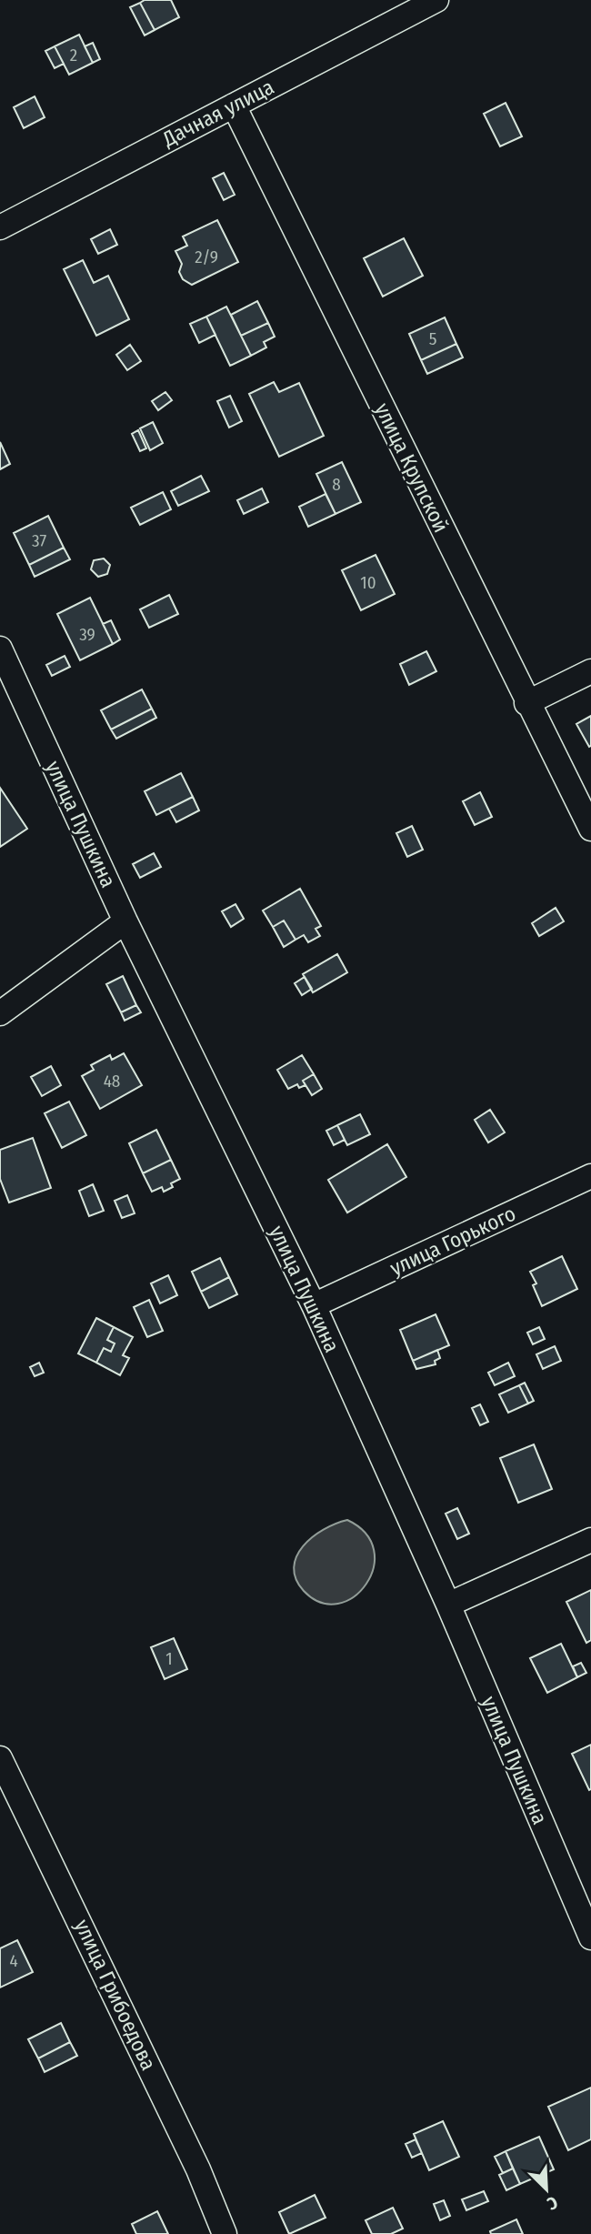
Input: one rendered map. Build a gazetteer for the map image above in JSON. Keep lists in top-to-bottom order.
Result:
{
  "streets": {
    "street": [
      "Дачная улица",
      "улица Крупской",
      "улица Пушкина",
      "улица Горького",
      "улица Грибоедова"
    ]
  },
  "crossings": [
    ["Дачная улица", "улица Крупской"],
    ["улица Пушкина", "улица Горького"]
  ],
  "house_numbers": [
    "2",
    "2/9",
    "5",
    "8",
    "37",
    "10",
    "39",
    "48",
    "1",
    "4"
  ],
  "north": "bottom right"
}
